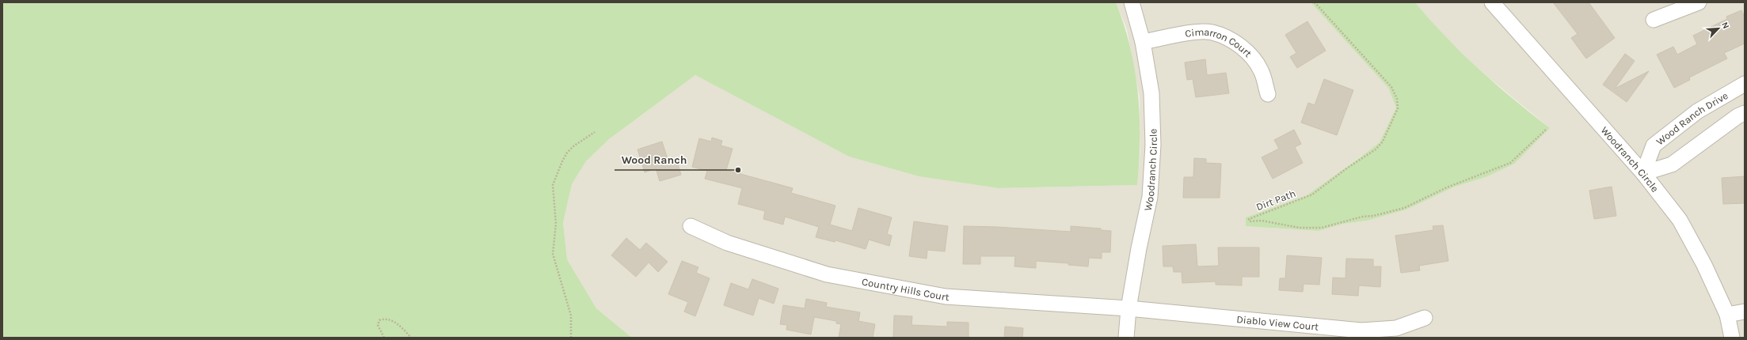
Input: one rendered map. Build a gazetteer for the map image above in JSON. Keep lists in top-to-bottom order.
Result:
{
  "streets": {
    "street": [
      "Cimarron Court",
      "Wood Ranch Drive",
      "Woodranch Circle",
      "Country Hills Court",
      "Diablo View Court"
    ],
    "path": ["Dirt Path"]
  },
  "crossings": [
    ["Cimarron Court", "Woodranch Circle"],
    ["Wood Ranch Drive", "Woodranch Circle"],
    ["Woodranch Circle", "Country Hills Court"],
    ["Woodranch Circle", "Diablo View Court"],
    ["Country Hills Court", "Diablo View Court"]
  ],
  "places": ["Wood Ranch"],
  "north": "top right"
}
